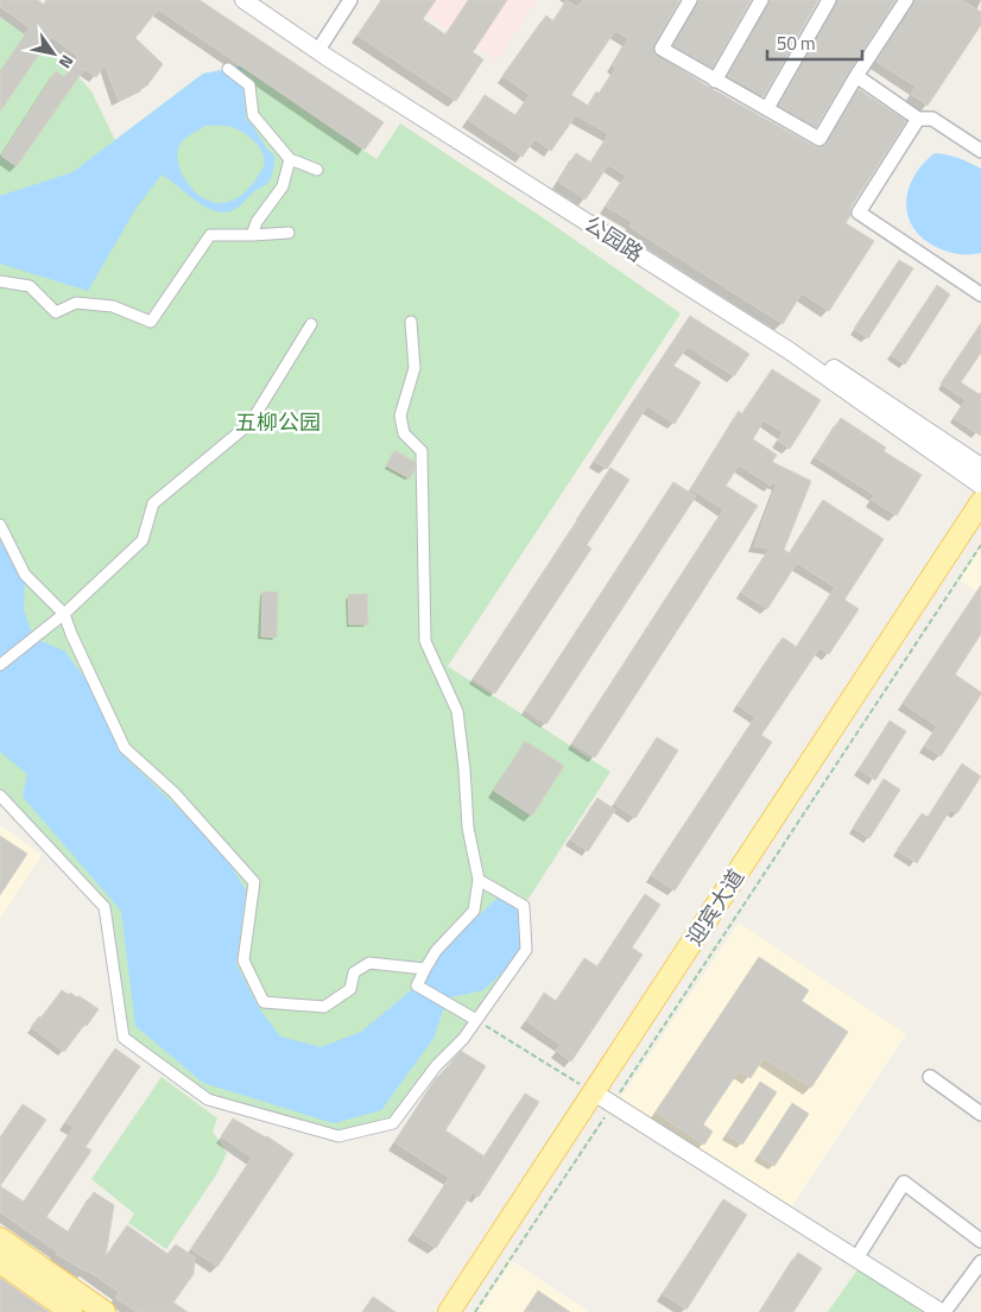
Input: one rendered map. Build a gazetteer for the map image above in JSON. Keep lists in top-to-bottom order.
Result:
{
  "streets": {
    "main road": ["迎宾大道"],
    "street": ["公园路"]
  },
  "parks": ["五柳公园"],
  "scale_bar": "50 m",
  "north": "bottom right"
}
